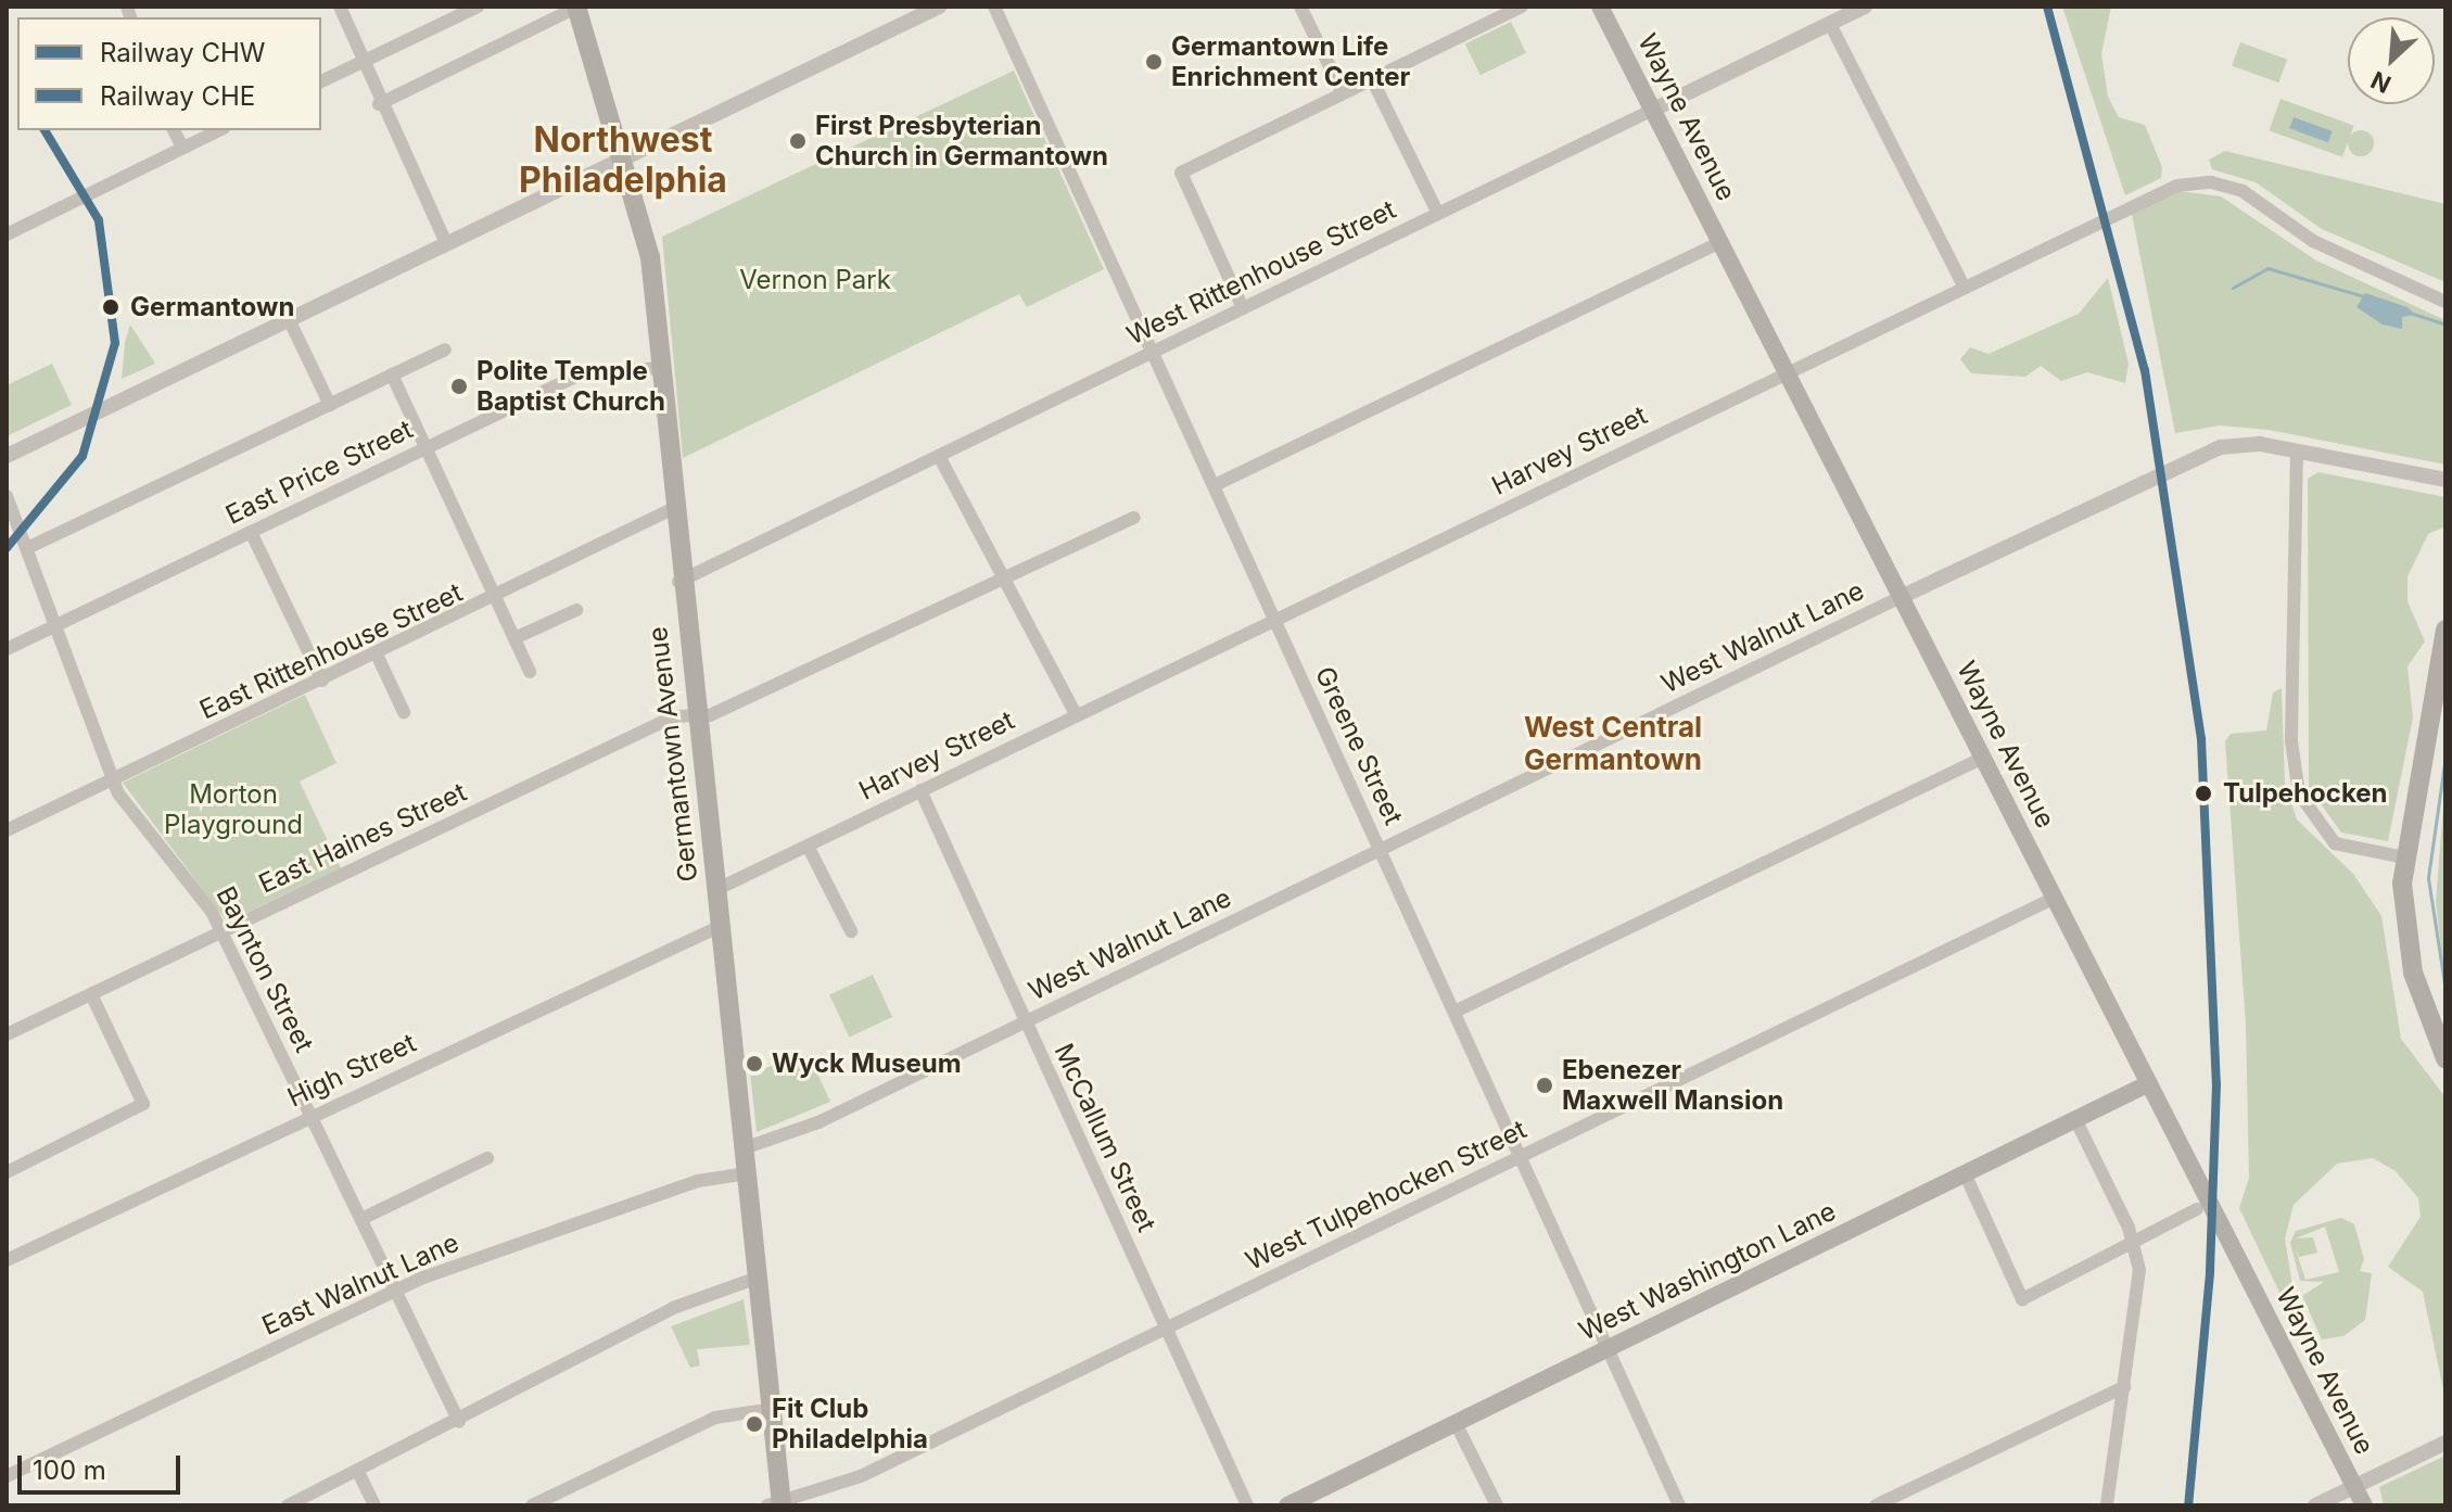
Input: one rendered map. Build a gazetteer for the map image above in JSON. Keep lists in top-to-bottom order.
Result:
{
  "streets": {
    "main road": ["Wayne Avenue", "Germantown Avenue", "West Washington Lane"],
    "street": [
      "West Rittenhouse Street",
      "Harvey Street",
      "East Price Street",
      "West Walnut Lane",
      "East Rittenhouse Street",
      "Greene Street",
      "East Haines Street",
      "Baynton Street",
      "High Street",
      "McCallum Street",
      "West Tulpehocken Street",
      "East Walnut Lane"
    ]
  },
  "crossings": [
    ["Wayne Avenue", "West Rittenhouse Street"],
    ["Wayne Avenue", "Harvey Street"],
    ["Wayne Avenue", "West Walnut Lane"],
    ["Wayne Avenue", "West Tulpehocken Street"],
    ["Wayne Avenue", "West Washington Lane"],
    ["West Rittenhouse Street", "Greene Street"],
    ["West Rittenhouse Street", "Germantown Avenue"],
    ["Harvey Street", "Greene Street"],
    ["Harvey Street", "Germantown Avenue"],
    ["Harvey Street", "McCallum Street"],
    ["East Price Street", "Germantown Avenue"],
    ["East Price Street", "Baynton Street"],
    ["West Walnut Lane", "Greene Street"],
    ["West Walnut Lane", "Germantown Avenue"],
    ["West Walnut Lane", "McCallum Street"],
    ["East Rittenhouse Street", "Germantown Avenue"],
    ["East Rittenhouse Street", "Baynton Street"],
    ["Greene Street", "West Tulpehocken Street"],
    ["Greene Street", "West Washington Lane"],
    ["Germantown Avenue", "East Haines Street"],
    ["Germantown Avenue", "High Street"],
    ["Germantown Avenue", "West Tulpehocken Street"],
    ["Germantown Avenue", "East Walnut Lane"],
    ["East Haines Street", "Baynton Street"],
    ["Baynton Street", "High Street"],
    ["Baynton Street", "East Walnut Lane"],
    ["McCallum Street", "West Tulpehocken Street"]
  ],
  "districts": ["Northwest Philadelphia", "West Central Germantown"],
  "parks": ["Vernon Park", "Morton Playground"],
  "places": [
    "Germantown Life Enrichment Center",
    "First Presbyterian Church in Germantown",
    "Germantown",
    "Polite Temple Baptist Church",
    "Tulpehocken",
    "Wyck Museum",
    "Ebenezer Maxwell Mansion",
    "Fit Club Philadelphia"
  ],
  "lines": ["rail line CHW", "rail line CHE"],
  "legend": ["Railway CHW", "Railway CHE"],
  "scale_bar": "100 m",
  "north": "bottom left"
}
